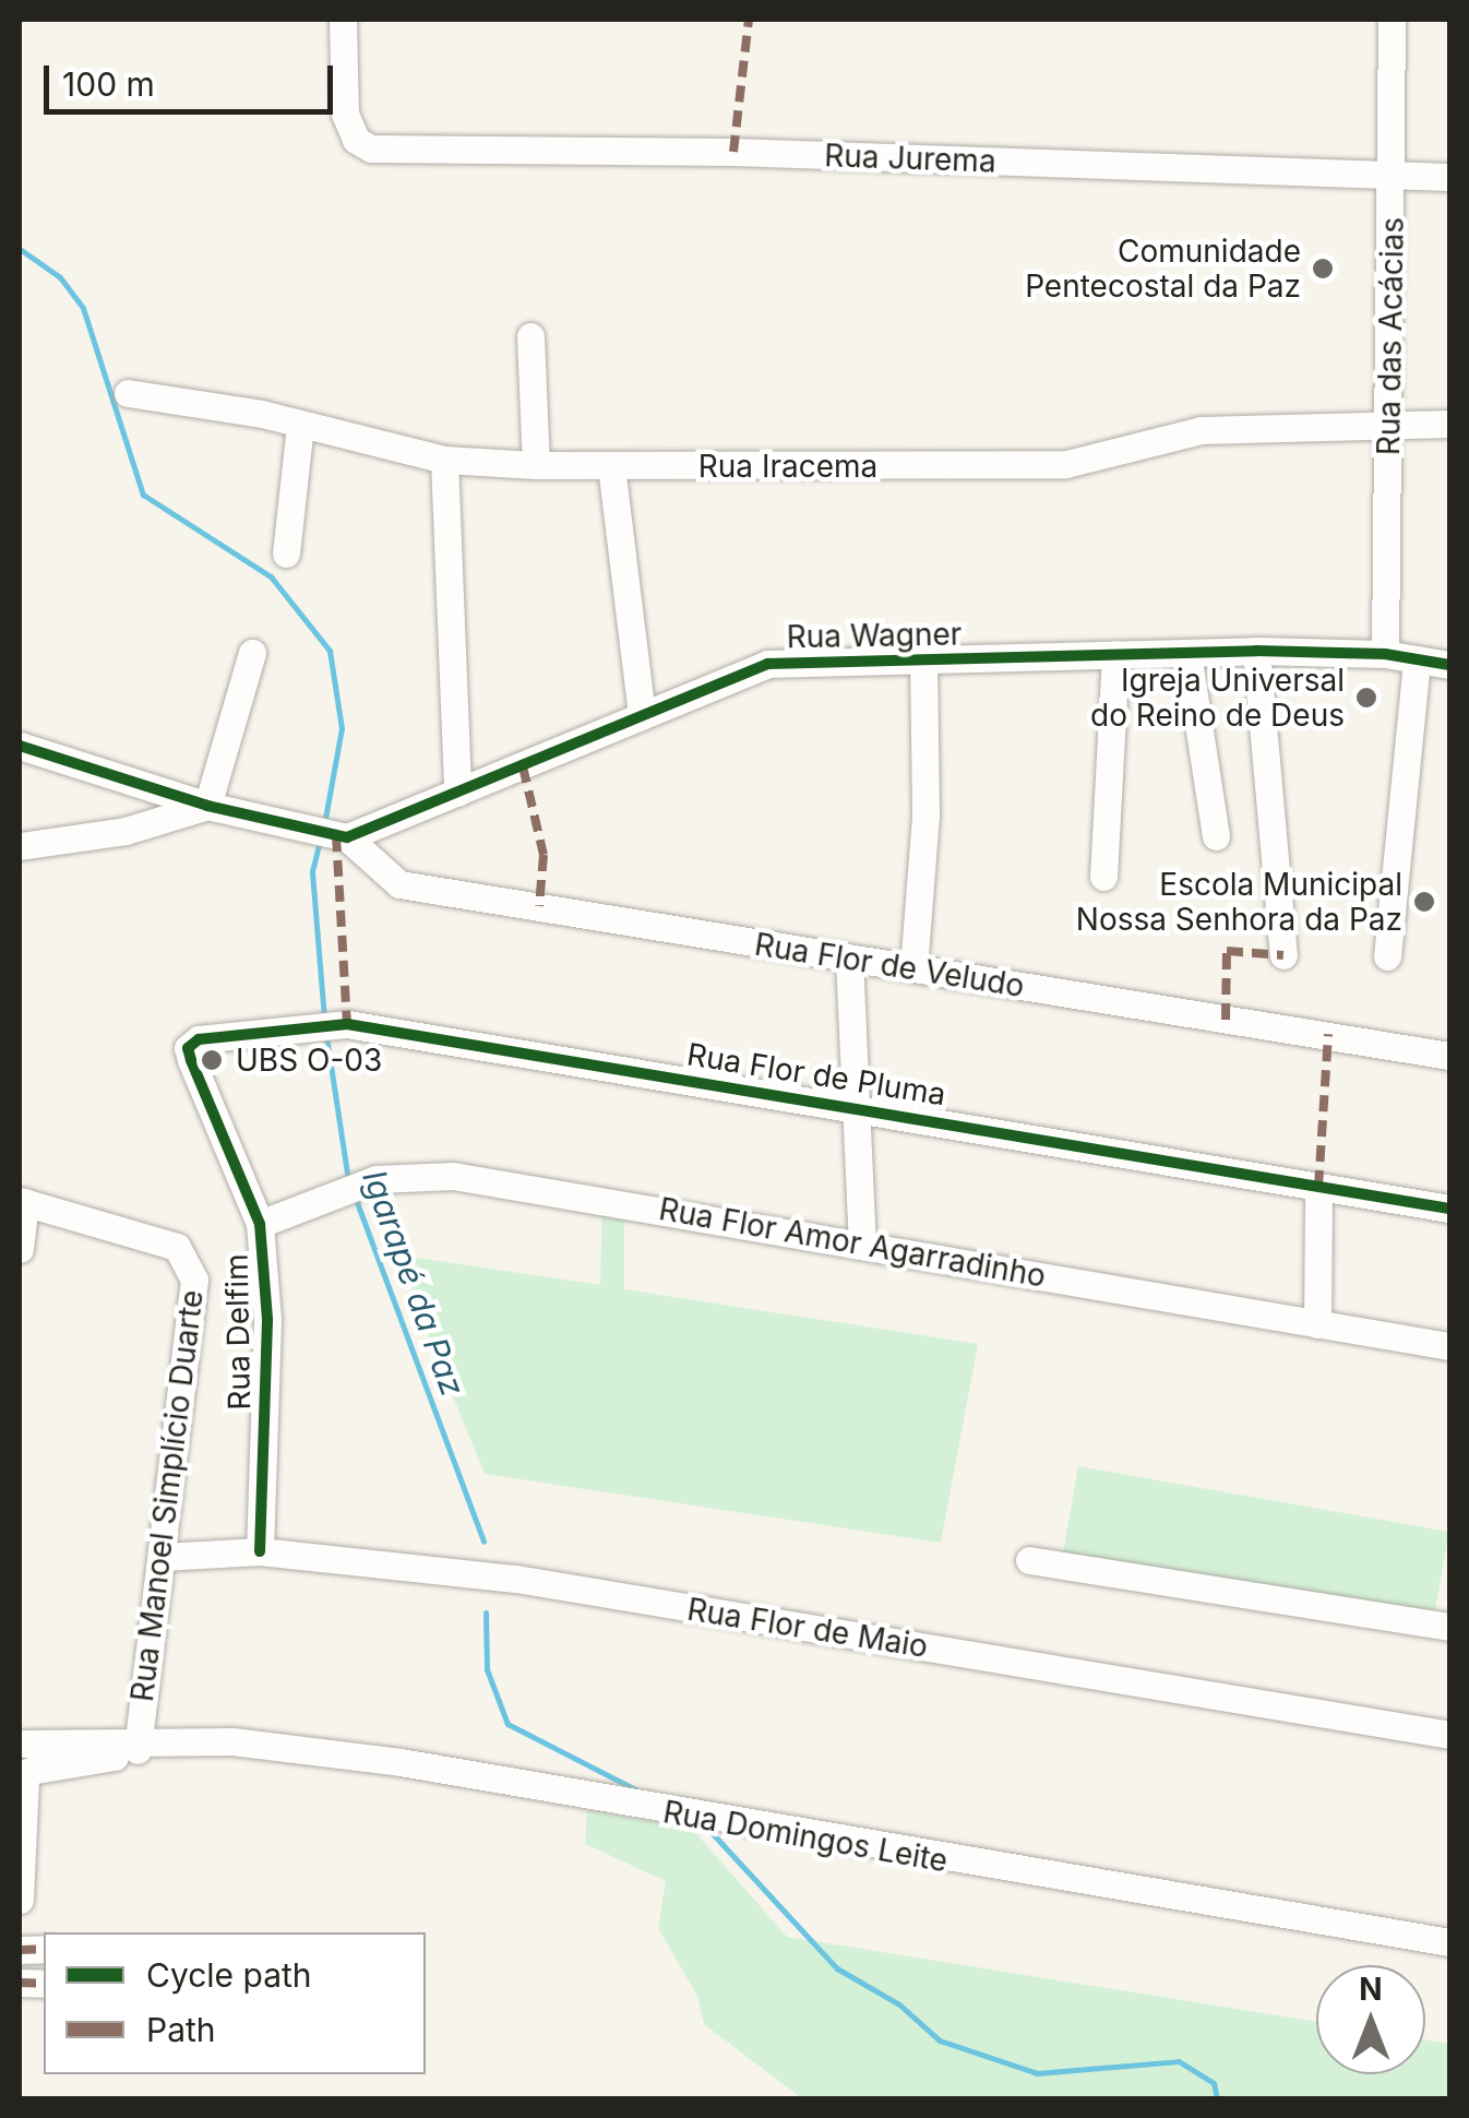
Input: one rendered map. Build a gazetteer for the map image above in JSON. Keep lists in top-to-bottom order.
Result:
{
  "streets": {
    "street": [
      "Rua Jurema",
      "Rua das Acácias",
      "Rua Iracema",
      "Rua Wagner",
      "Rua Flor de Veludo",
      "Rua Flor de Pluma",
      "Rua Flor Amor Agarradinho",
      "Rua Delfim",
      "Rua Manoel Simplício Duarte",
      "Rua Flor de Maio",
      "Rua Domingos Leite"
    ]
  },
  "crossings": [
    ["Rua Jurema", "Rua das Acácias"],
    ["Rua das Acácias", "Rua Iracema"],
    ["Rua das Acácias", "Rua Wagner"],
    ["Rua Wagner", "Rua Flor de Veludo"],
    ["Rua Flor de Pluma", "Rua Delfim"],
    ["Rua Flor Amor Agarradinho", "Rua Delfim"],
    ["Rua Delfim", "Rua Flor de Maio"],
    ["Rua Manoel Simplício Duarte", "Rua Flor de Maio"],
    ["Rua Manoel Simplício Duarte", "Rua Domingos Leite"]
  ],
  "water": ["Igarapé da Paz"],
  "places": [
    "Comunidade Pentecostal da Paz",
    "Igreja Universal do Reino de Deus",
    "Escola Municipal Nossa Senhora da Paz",
    "UBS O-03"
  ],
  "legend": ["Cycle path", "Path"],
  "scale_bar": "100 m",
  "north": "top"
}
